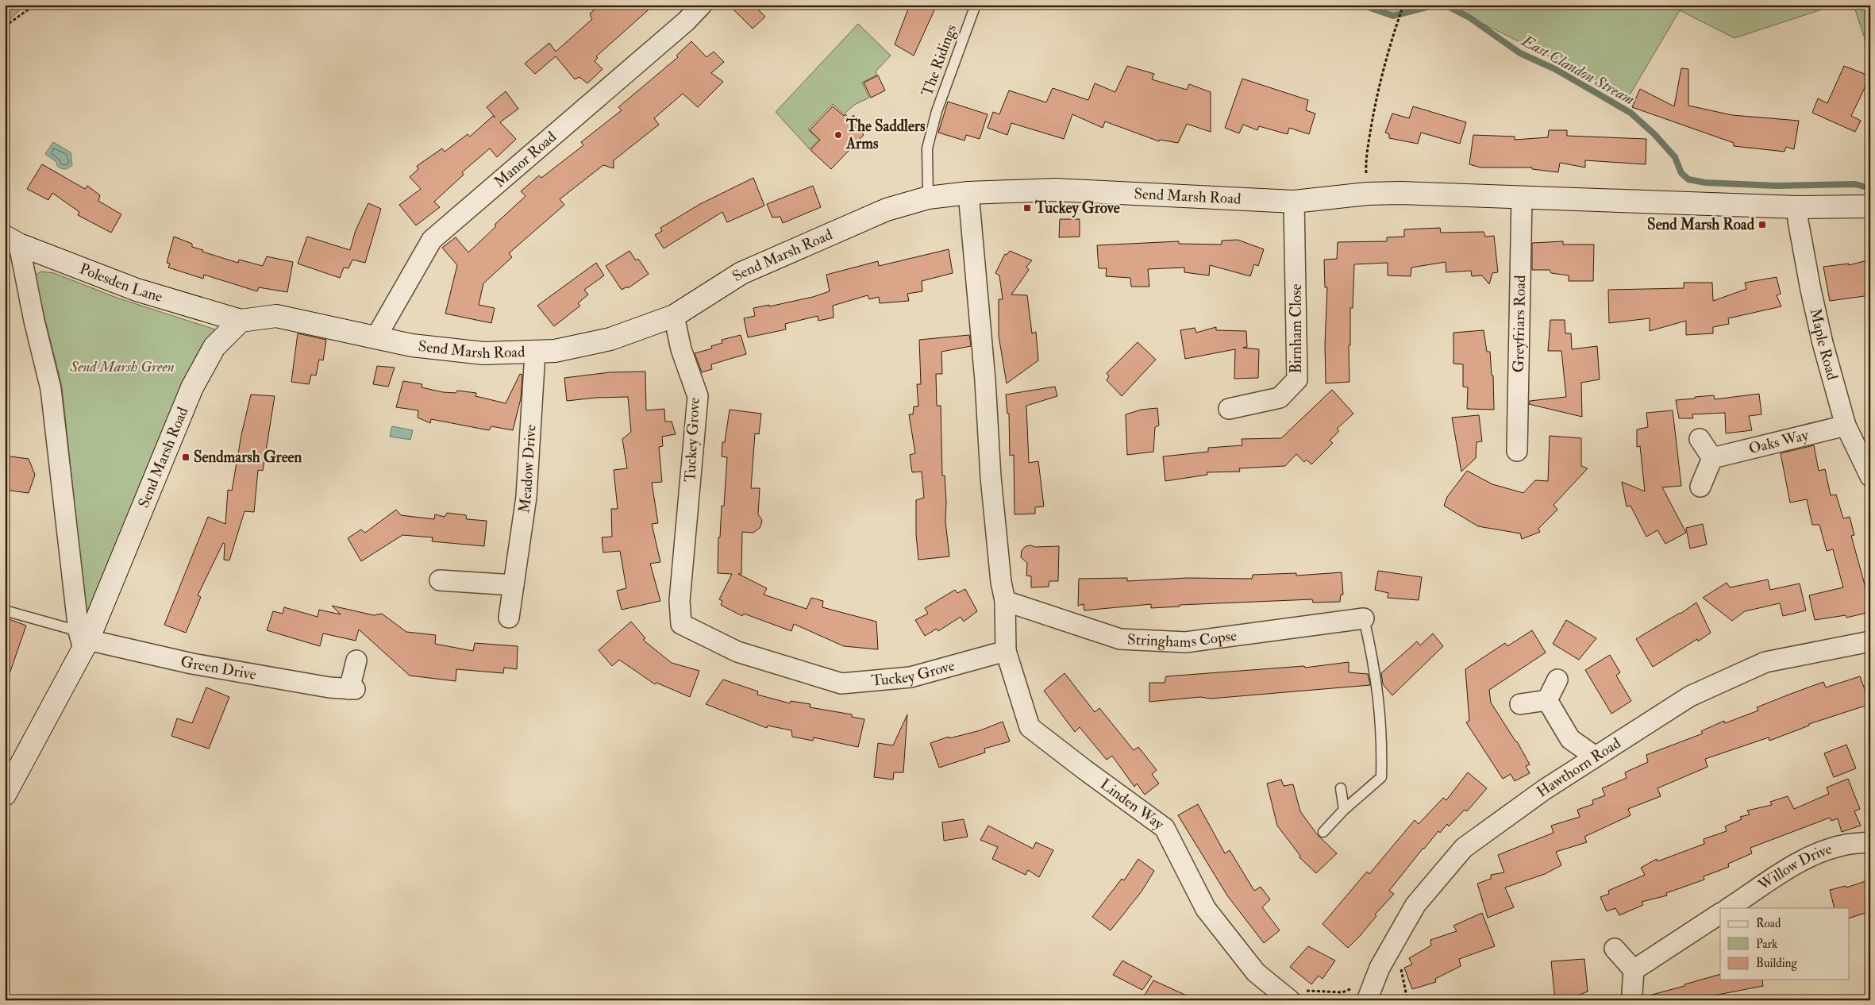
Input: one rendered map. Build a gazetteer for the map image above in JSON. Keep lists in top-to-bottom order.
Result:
{
  "streets": {
    "main road": ["Send Marsh Road", "Polesden Lane"],
    "street": [
      "Manor Road",
      "Greyfriars Road",
      "Birnham Close",
      "Maple Road",
      "Tuckey Grove",
      "Oaks Way",
      "Meadow Drive",
      "Stringhams Copse",
      "Green Drive",
      "Hawthorn Road",
      "Linden Way",
      "Willow Drive"
    ],
    "lane": ["The Ridings"]
  },
  "crossings": [
    ["The Ridings", "Send Marsh Road"],
    ["Manor Road", "Send Marsh Road"],
    ["Send Marsh Road", "Polesden Lane"],
    ["Send Marsh Road", "Greyfriars Road"],
    ["Send Marsh Road", "Birnham Close"],
    ["Send Marsh Road", "Maple Road"],
    ["Send Marsh Road", "Tuckey Grove"],
    ["Send Marsh Road", "Meadow Drive"],
    ["Send Marsh Road", "Green Drive"],
    ["Maple Road", "Oaks Way"],
    ["Tuckey Grove", "Linden Way"]
  ],
  "water": ["East Clandon Stream"],
  "parks": ["Send Marsh Green"],
  "places": {
    "other": ["The Saddlers Arms"],
    "transit": ["Tuckey Grove", "Send Marsh Road", "Sendmarsh Green"]
  },
  "legend": ["Road", "Park", "Building"]
}
